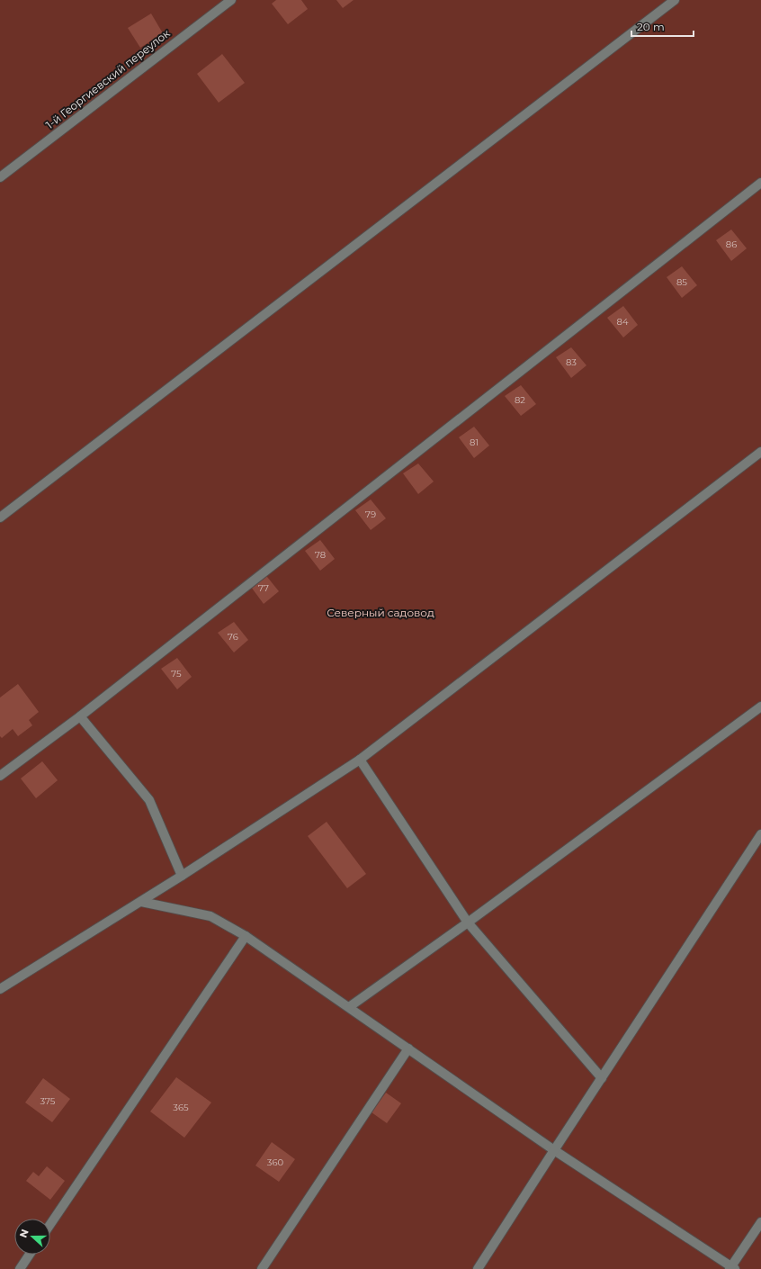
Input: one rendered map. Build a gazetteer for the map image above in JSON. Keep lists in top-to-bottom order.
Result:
{
  "streets": {
    "street": ["1-й Георгиевский переулок"]
  },
  "parks": ["Северный садовод"],
  "house_numbers": [
    "86",
    "85",
    "84",
    "83",
    "82",
    "81",
    "79",
    "78",
    "77",
    "76",
    "75",
    "375",
    "365",
    "360"
  ],
  "scale_bar": "20 m",
  "north": "left"
}
